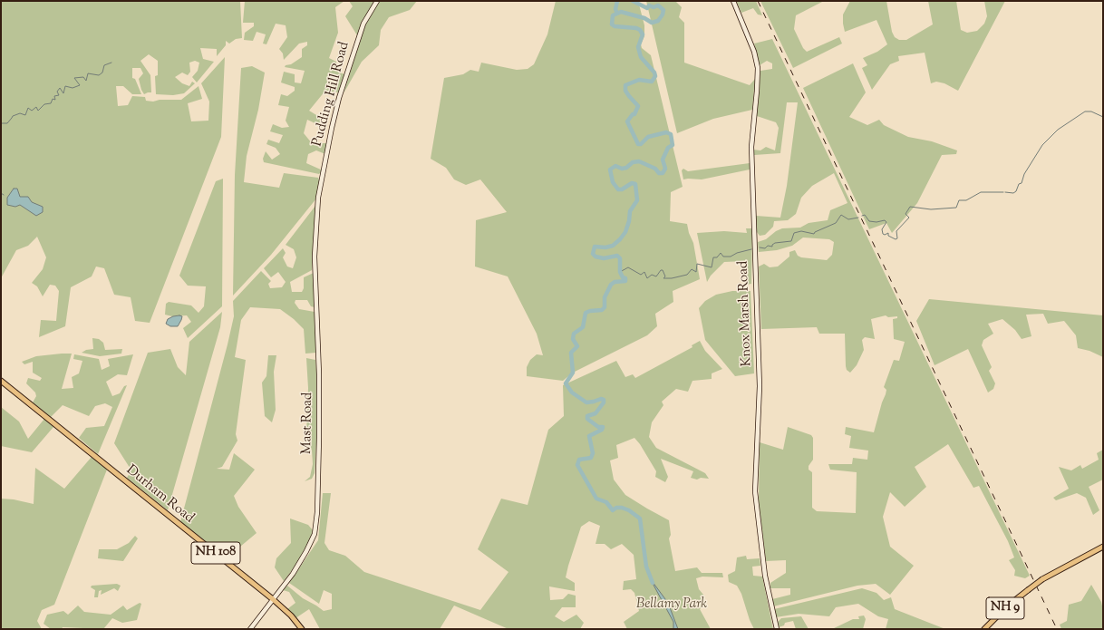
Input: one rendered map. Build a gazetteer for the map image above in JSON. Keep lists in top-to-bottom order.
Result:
{
  "streets": {
    "main road": ["Durham Road", "NH 108", "NH 9"],
    "street": ["Pudding Hill Road", "Knox Marsh Road", "Mast Road"]
  },
  "crossings": [
    ["Pudding Hill Road", "Mast Road"],
    ["Mast Road", "Durham Road"]
  ],
  "parks": ["Bellamy Park"]
}
